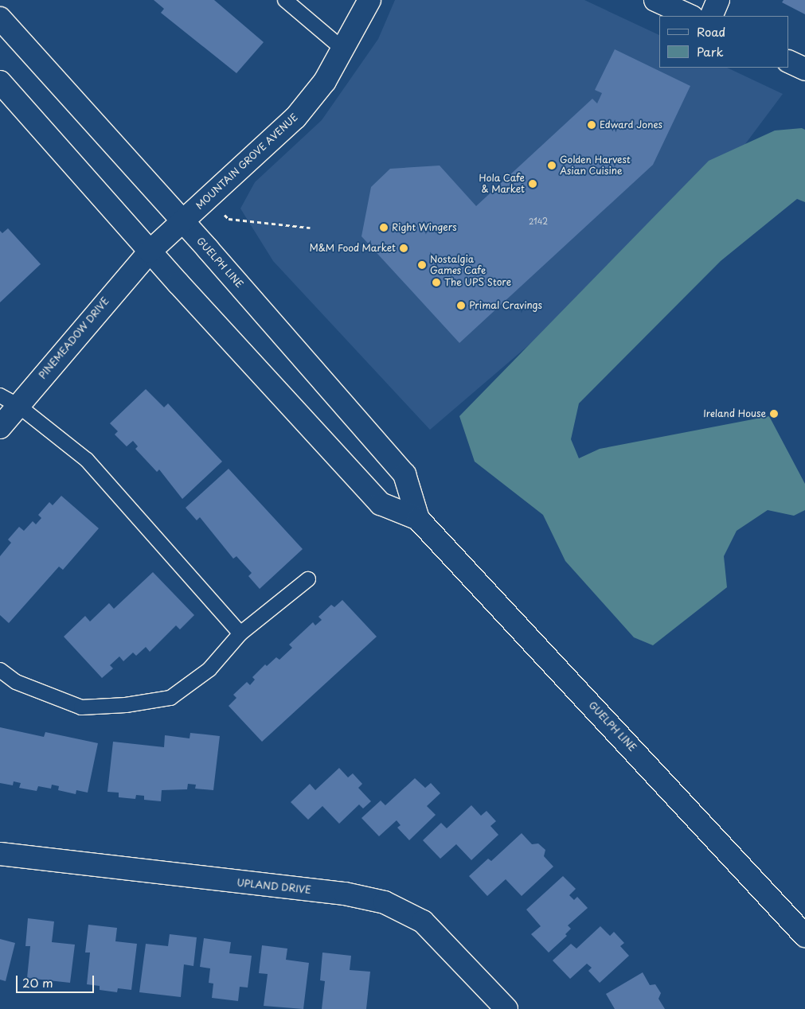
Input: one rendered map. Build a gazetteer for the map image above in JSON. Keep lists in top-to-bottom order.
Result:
{
  "streets": {
    "main road": [
      "MOUNTAIN GROVE AVENUE",
      "GUELPH LINE",
      "PINEMEADOW DRIVE",
      "UPLAND DRIVE"
    ]
  },
  "crossings": [
    ["MOUNTAIN GROVE AVENUE", "GUELPH LINE"],
    ["MOUNTAIN GROVE AVENUE", "PINEMEADOW DRIVE"],
    ["GUELPH LINE", "PINEMEADOW DRIVE"]
  ],
  "places": [
    "Edward Jones",
    "Golden Harvest Asian Cuisine",
    "Hola Cafe & Market",
    "Right Wingers",
    "M&M Food Market",
    "Nostalgia Games Cafe",
    "The UPS Store",
    "Primal Cravings",
    "Ireland House"
  ],
  "house_numbers": ["2142"],
  "legend": ["Road", "Park"],
  "scale_bar": "20 m"
}
